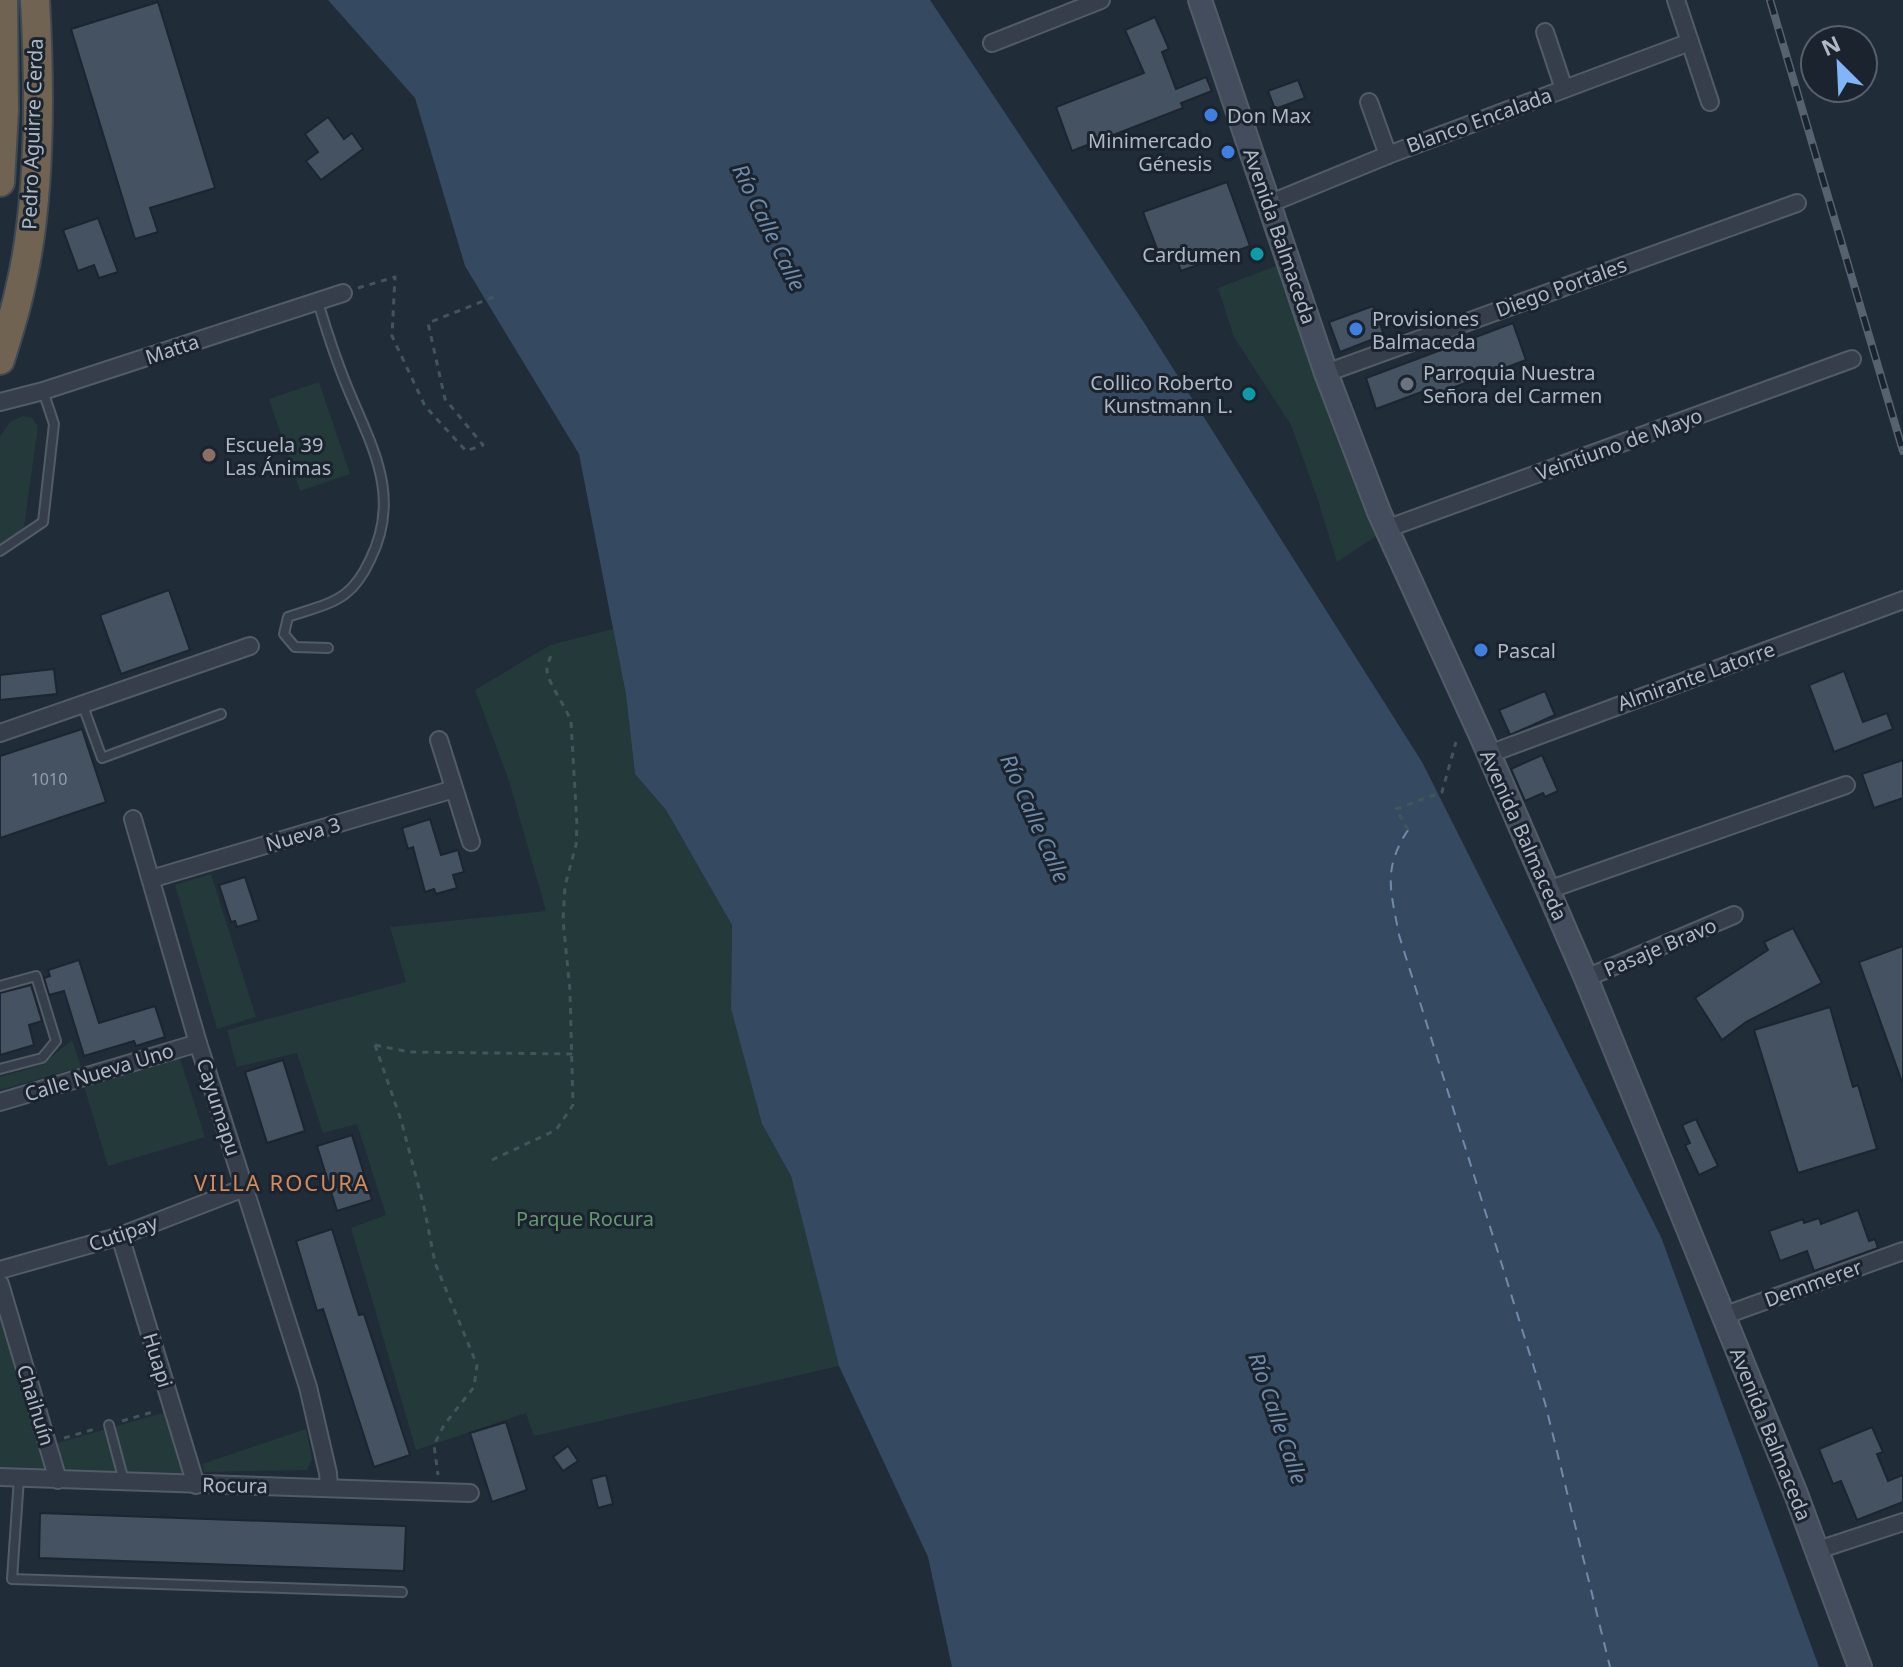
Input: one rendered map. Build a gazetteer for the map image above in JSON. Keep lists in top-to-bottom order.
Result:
{
  "streets": {
    "highway": ["Pedro Aguirre Cerda"],
    "main road": ["Avenida Balmaceda"],
    "street": [
      "Blanco Encalada",
      "Diego Portales",
      "Matta",
      "Veintiuno de Mayo",
      "Almirante Latorre",
      "Nueva 3",
      "Pasaje Bravo",
      "Calle Nueva Uno",
      "Cayumapu",
      "Cutipay",
      "Demmerer",
      "Huapi",
      "Chaihuín",
      "Rocura"
    ]
  },
  "crossings": [
    ["Blanco Encalada", "Avenida Balmaceda"],
    ["Avenida Balmaceda", "Diego Portales"],
    ["Avenida Balmaceda", "Veintiuno de Mayo"],
    ["Avenida Balmaceda", "Almirante Latorre"],
    ["Avenida Balmaceda", "Pasaje Bravo"],
    ["Avenida Balmaceda", "Demmerer"],
    ["Nueva 3", "Cayumapu"],
    ["Calle Nueva Uno", "Cayumapu"],
    ["Cayumapu", "Cutipay"],
    ["Cayumapu", "Rocura"],
    ["Cutipay", "Huapi"],
    ["Huapi", "Rocura"],
    ["Chaihuín", "Rocura"]
  ],
  "districts": ["VILLA ROCURA"],
  "water": ["Río Calle Calle"],
  "parks": ["Parque Rocura"],
  "places": [
    "Don Max",
    "Minimercado Génesis",
    "Cardumen",
    "Provisiones Balmaceda",
    "Parroquia Nuestra Señora del Carmen",
    "Collico Roberto Kunstmann L.",
    "Escuela 39 Las Ánimas",
    "Pascal"
  ],
  "house_numbers": ["1010"],
  "north": "top left"
}
